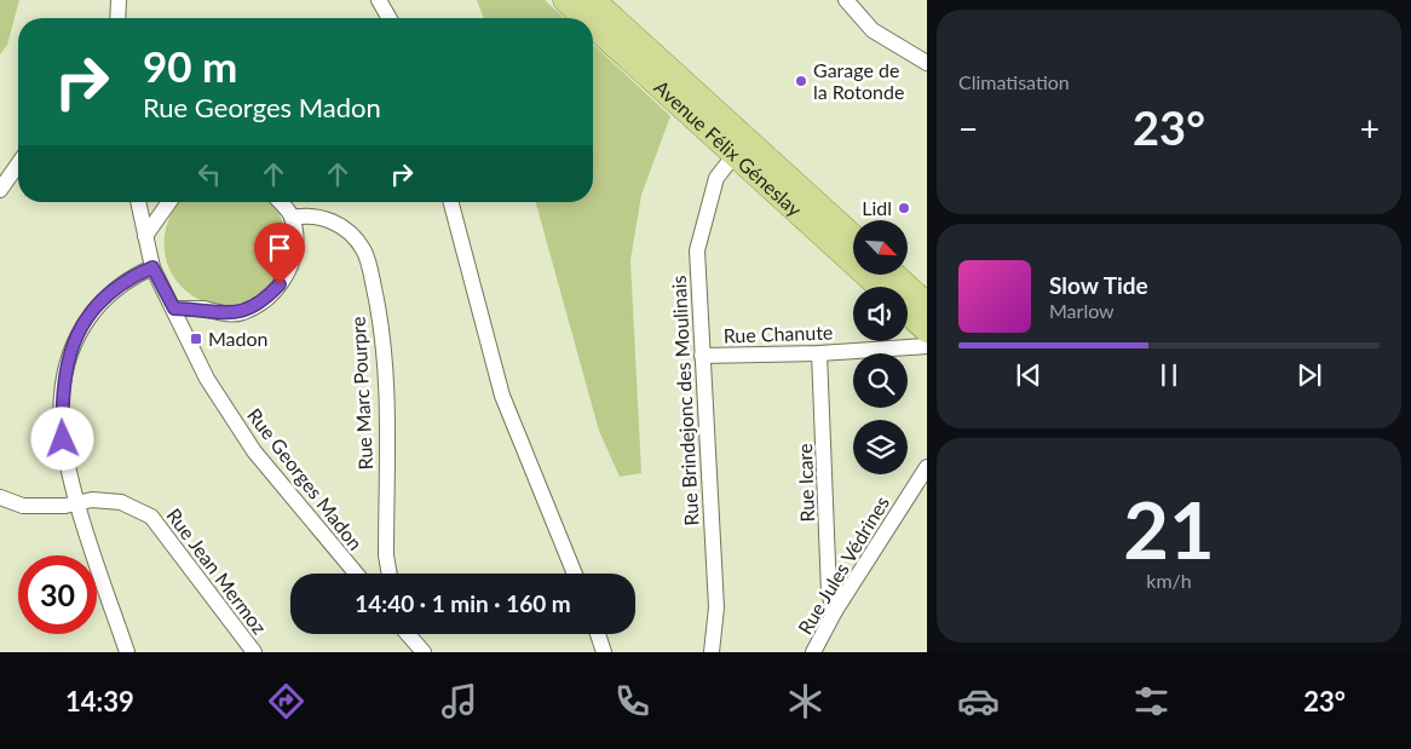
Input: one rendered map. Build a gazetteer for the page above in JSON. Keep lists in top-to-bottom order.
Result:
{
  "streets": {
    "main road": ["Avenue Félix Géneslay"],
    "street": [
      "Rue Chanute",
      "Rue Marc Pourpre",
      "Rue Brindejonc des Moulinais",
      "Rue Georges Madon",
      "Rue Icare",
      "Rue Jules Védrines",
      "Rue Jean Mermoz"
    ]
  },
  "crossings": [
    ["Avenue Félix Géneslay", "Rue Brindejonc des Moulinais"],
    ["Rue Chanute", "Rue Brindejonc des Moulinais"],
    ["Rue Chanute", "Rue Icare"],
    ["Rue Icare", "Rue Jules Védrines"]
  ],
  "places": {
    "other": ["Garage de la Rotonde", "Lidl"],
    "transit": ["Madon"]
  },
  "north": "bottom right",
  "page": {
    "tile": [
      "Climatisation",
      ["21", "km/h"]
    ],
    "turn": ["90 m", "Rue Georges Madon"],
    "heat": ["−", "23°", "+"],
    "song": ["Slow Tide", "Marlow"],
    "limit": "30",
    "trip": "14:40 · 1 min · 160 m",
    "tabs": ["14:39", "23°"]
  }
}
